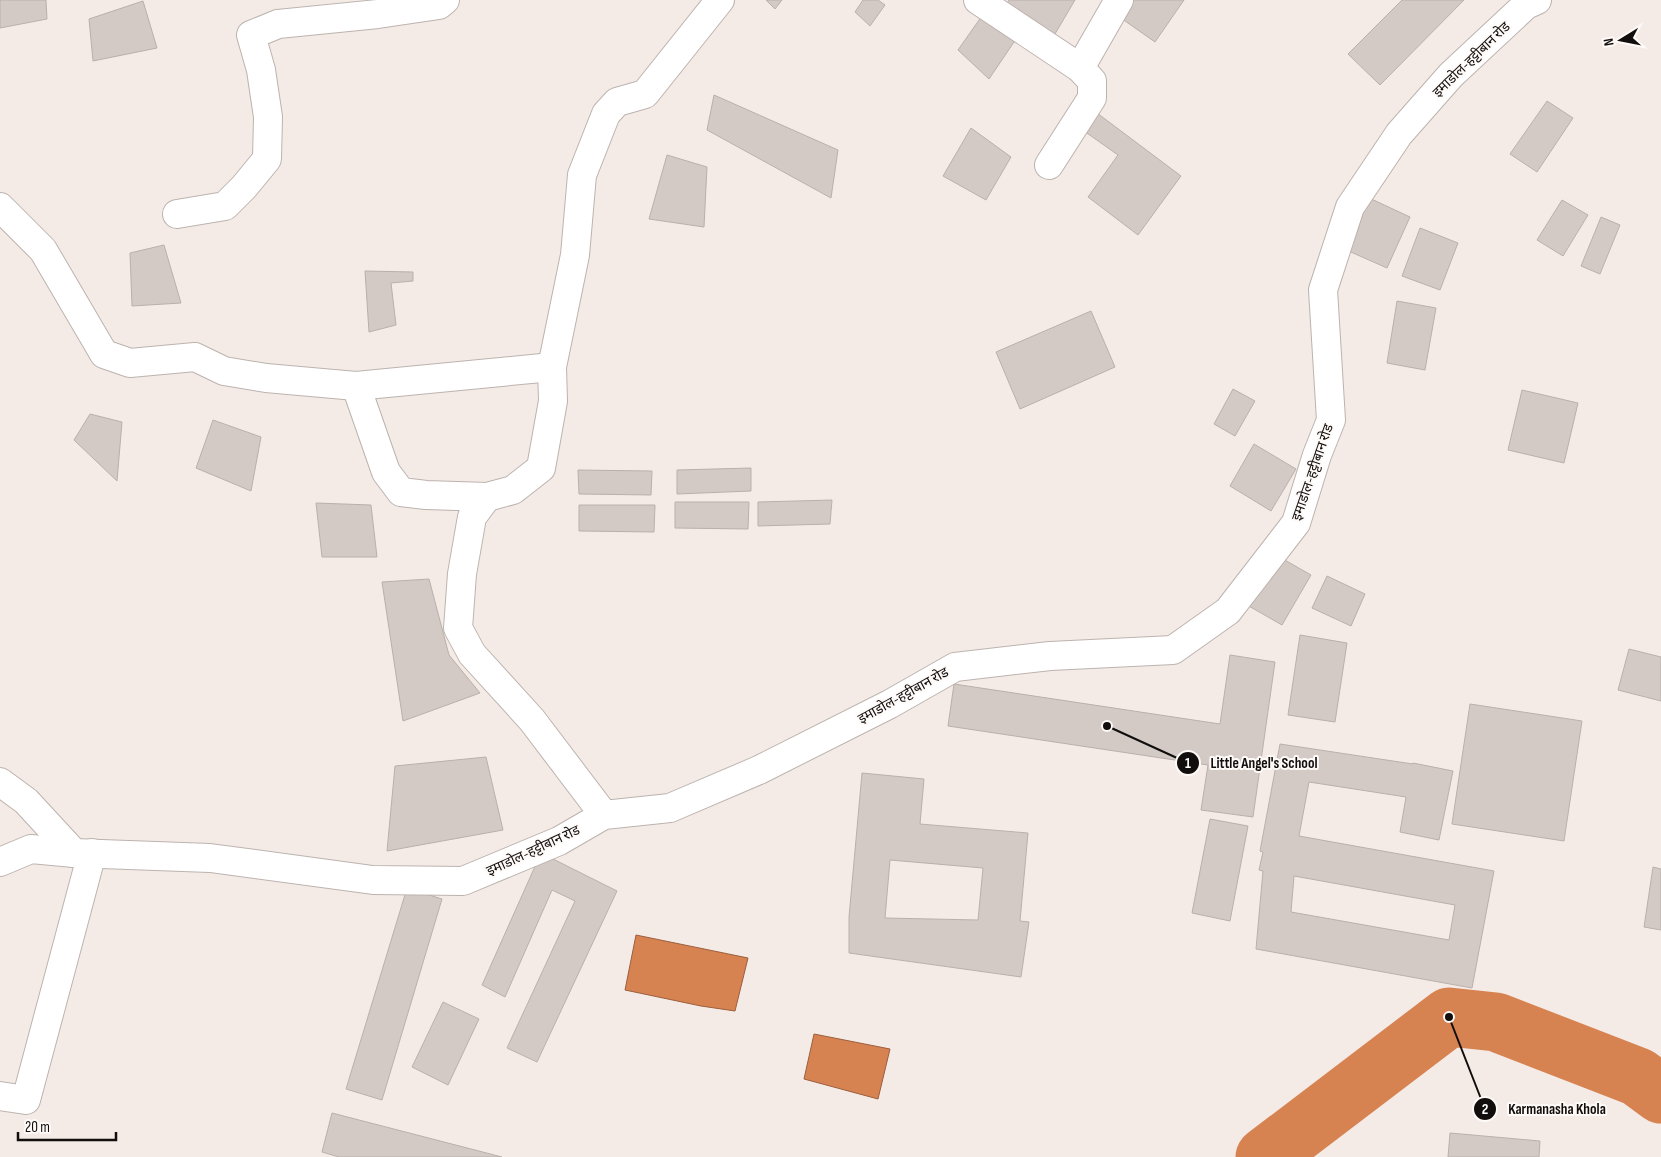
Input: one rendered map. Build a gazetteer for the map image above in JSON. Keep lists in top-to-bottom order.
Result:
{
  "streets": {
    "street": ["इमाडोल-हट्टीबान रोड"]
  },
  "places": ["Little Angel's School", "Karmanasha Khola"],
  "scale_bar": "20 m",
  "north": "left"
}
